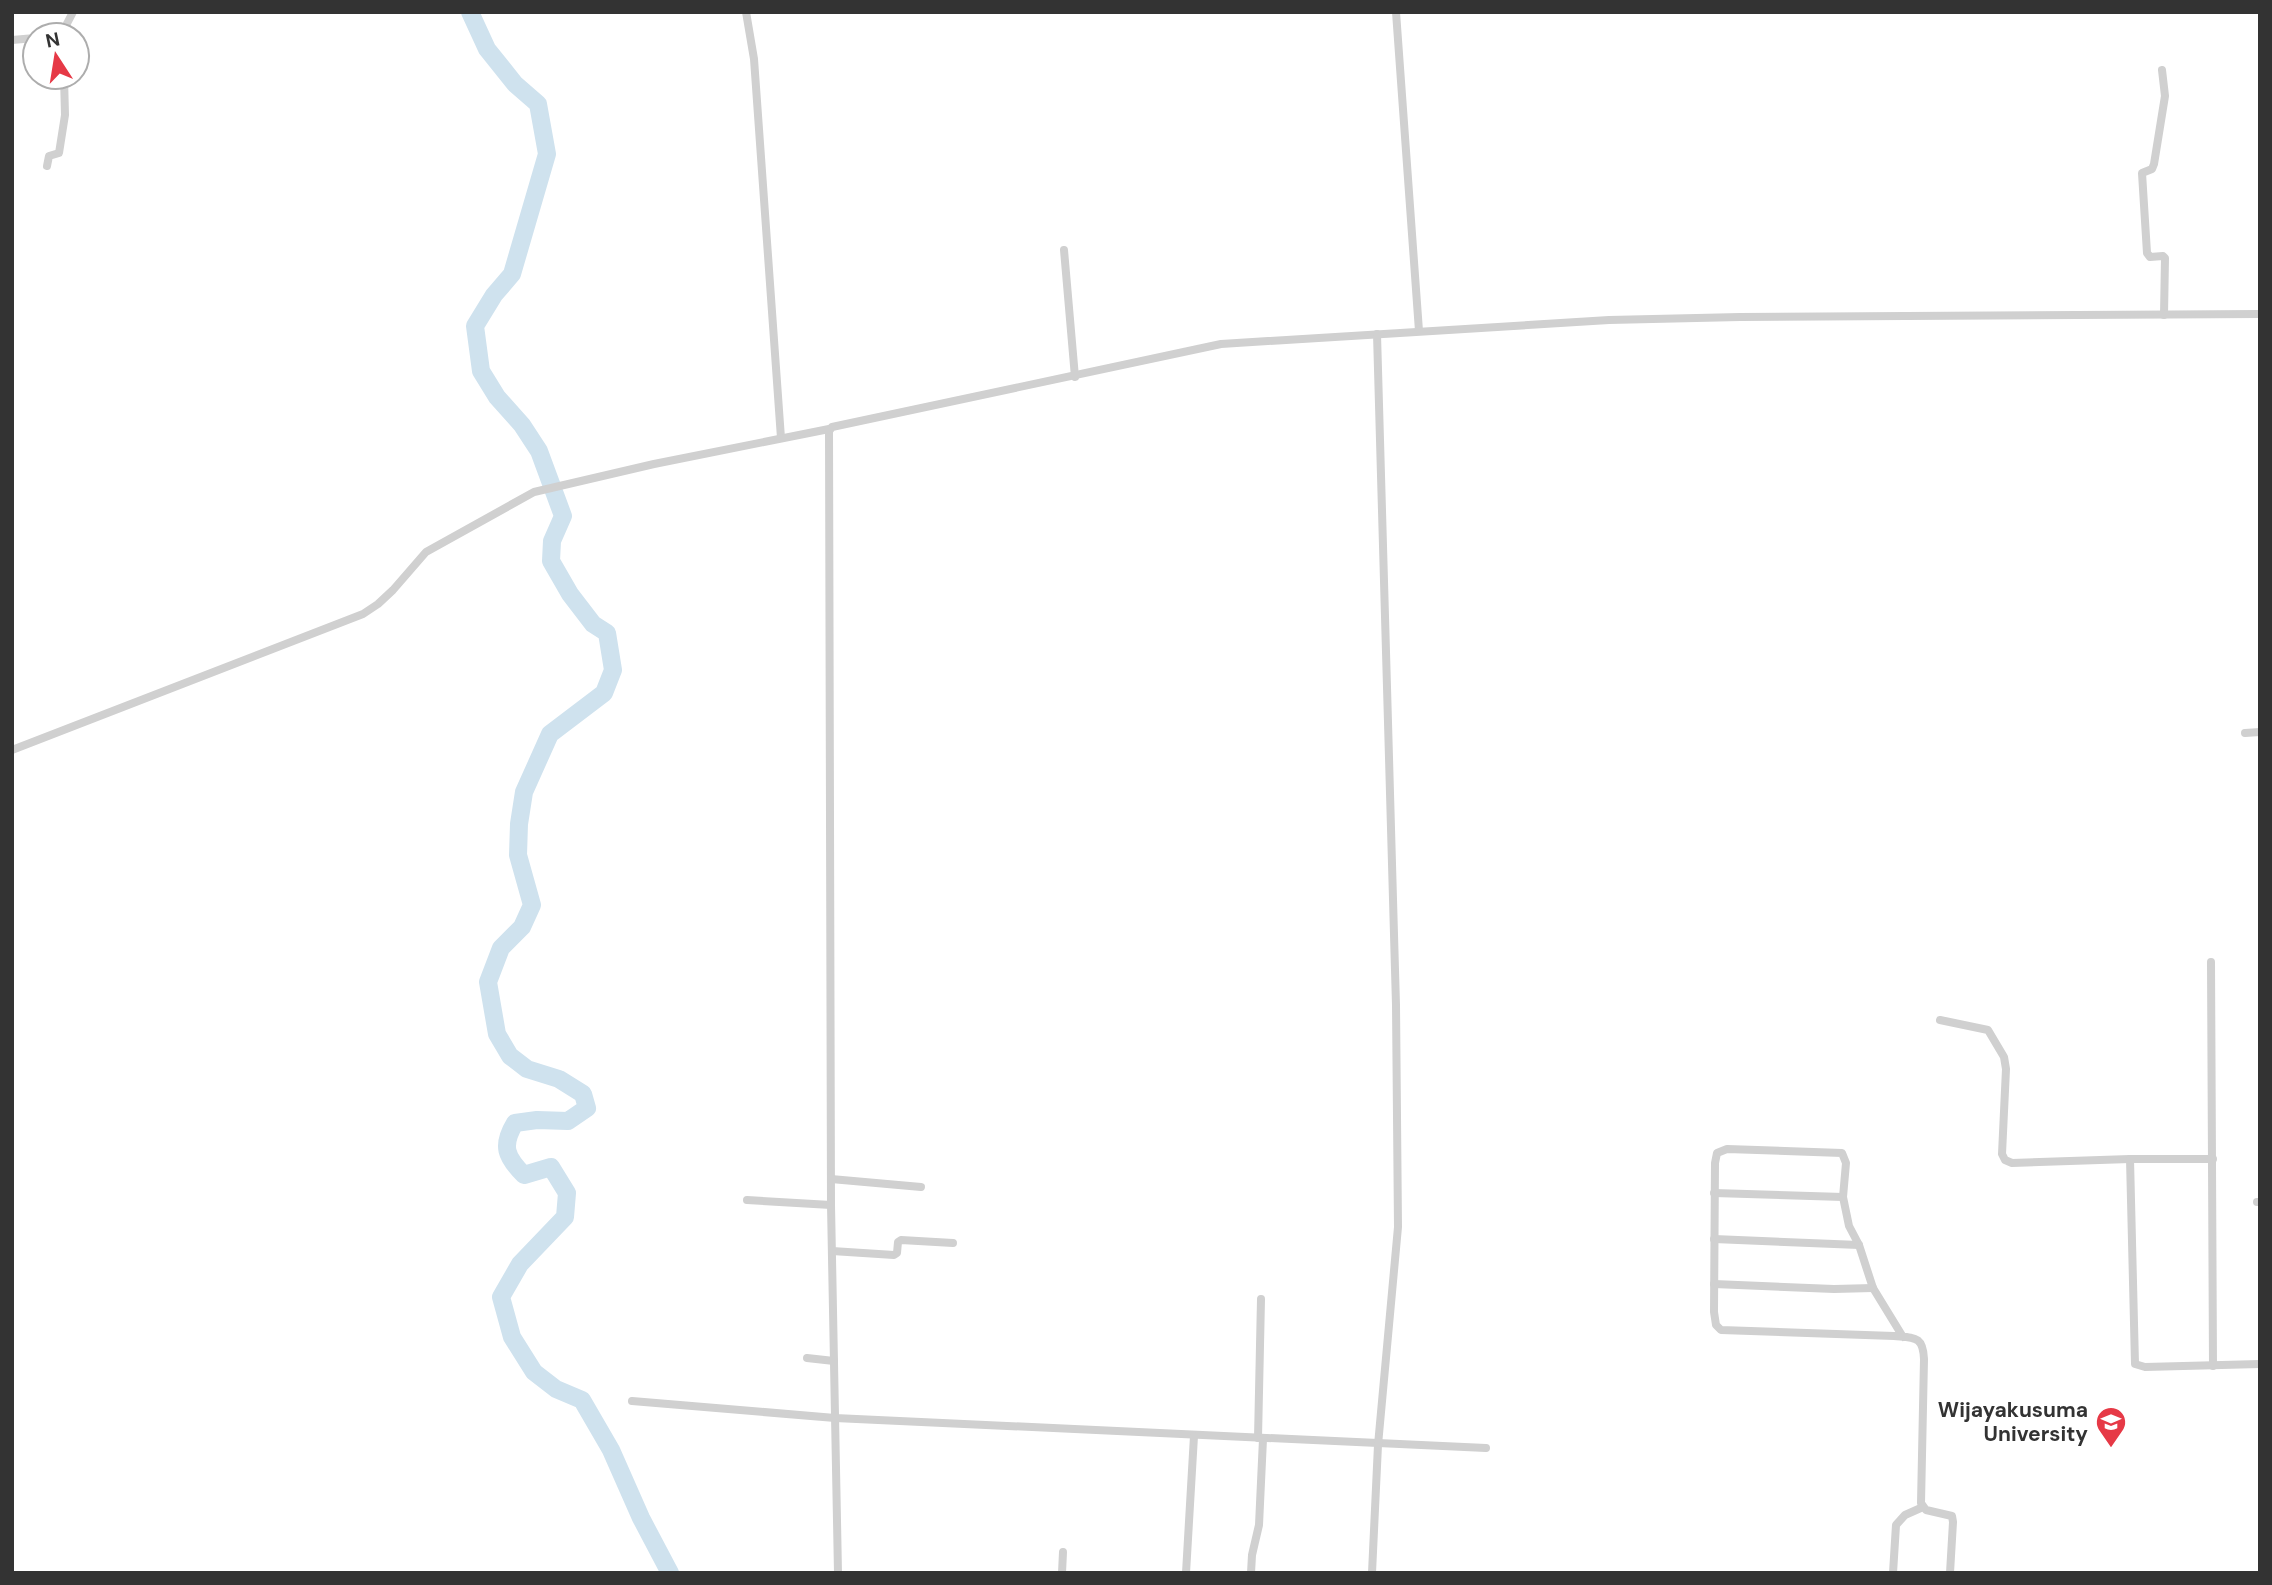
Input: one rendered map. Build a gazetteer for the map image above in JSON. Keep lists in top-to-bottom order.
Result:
{
  "places": {
    "school or university": ["Wijayakusuma University"]
  },
  "north": "top"
}
